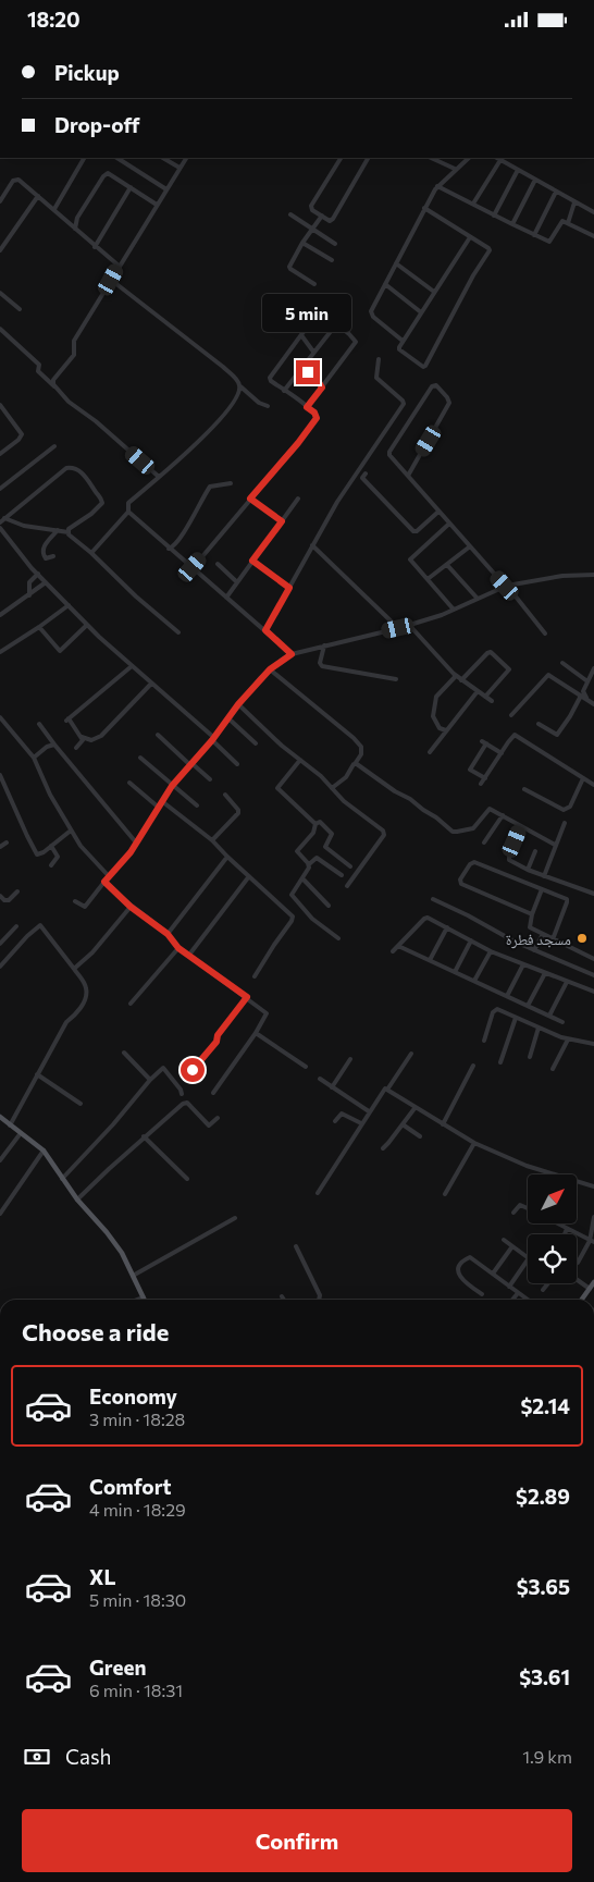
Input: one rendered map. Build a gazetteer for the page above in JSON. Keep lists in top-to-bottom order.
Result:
{
  "places": ["مسجد فطرة"],
  "north": "top right",
  "page": {
    "status": "18:20",
    "banner": ["Pickup", "Drop-off"],
    "bubble": "5 min",
    "heading": "Choose a ride",
    "list": [
      {
        "name": "Economy",
        "note": "3 min · 18:28",
        "value": "$2.14"
      },
      {
        "name": "Comfort",
        "note": "4 min · 18:29",
        "value": "$2.89"
      },
      {
        "name": "XL",
        "note": "5 min · 18:30",
        "value": "$3.65"
      },
      {
        "name": "Green",
        "note": "6 min · 18:31",
        "value": "$3.61"
      }
    ],
    "pay": ["Cash", "1.9 km"],
    "buttons": "Confirm"
  }
}
